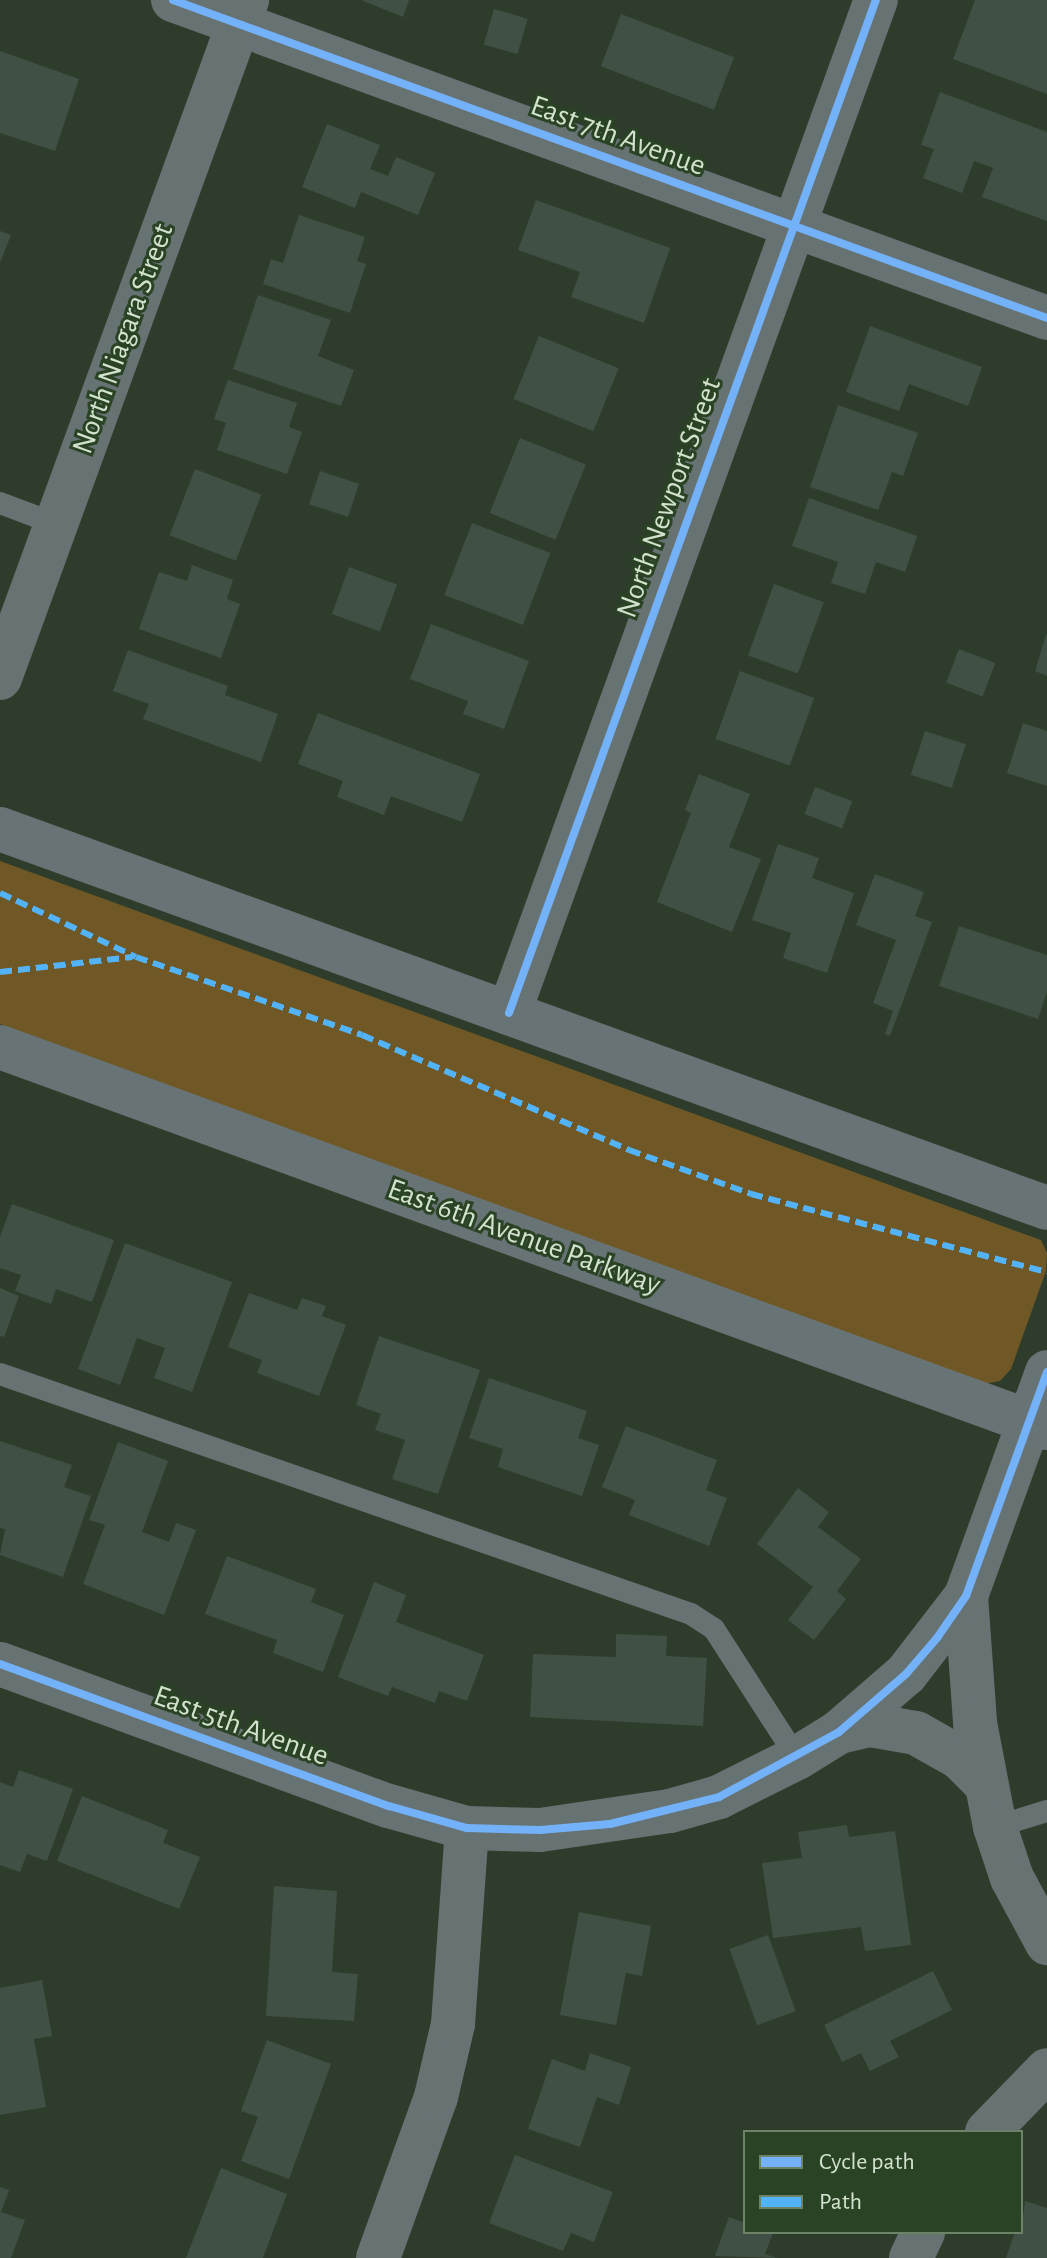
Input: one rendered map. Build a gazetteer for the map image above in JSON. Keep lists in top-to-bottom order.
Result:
{
  "streets": {
    "main road": ["East 6th Avenue Parkway"],
    "street": [
      "East 7th Avenue",
      "North Niagara Street",
      "North Newport Street",
      "East 5th Avenue"
    ]
  },
  "crossings": [
    ["East 7th Avenue", "North Niagara Street"],
    ["East 7th Avenue", "North Newport Street"]
  ],
  "legend": ["Cycle path", "Path"]
}
